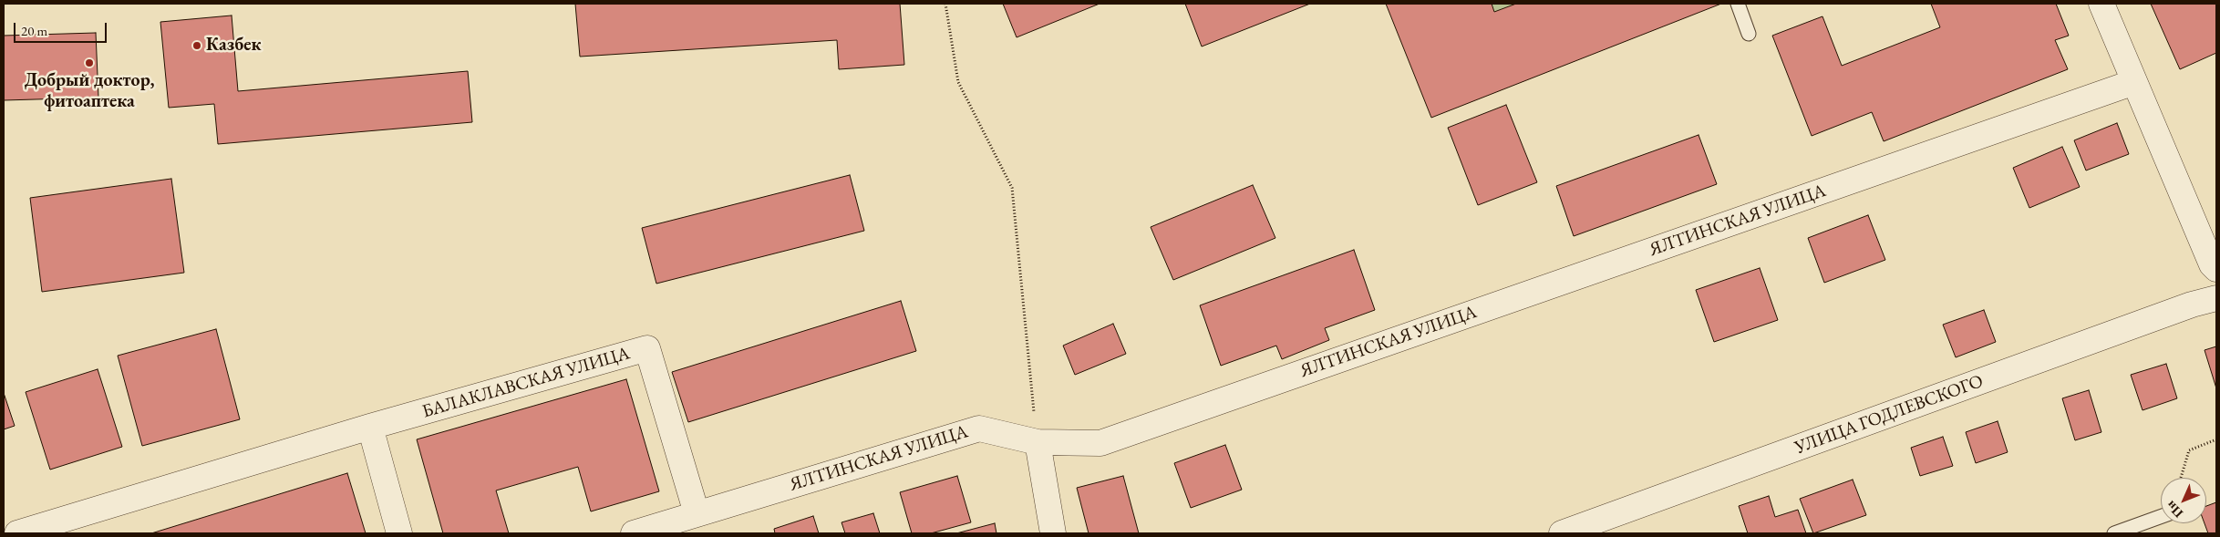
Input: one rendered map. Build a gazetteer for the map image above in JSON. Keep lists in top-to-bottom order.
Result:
{
  "streets": {
    "street": ["ЯЛТИНСКАЯ УЛИЦА", "БАЛАКЛАВСКАЯ УЛИЦА", "УЛИЦА ГОДЛЕВСКОГО"]
  },
  "crossings": [
    ["ЯЛТИНСКАЯ УЛИЦА", "БАЛАКЛАВСКАЯ УЛИЦА"]
  ],
  "places": ["Казбек", "Добрый доктор, фитоаптека"],
  "scale_bar": "20 m",
  "north": "bottom left"
}
